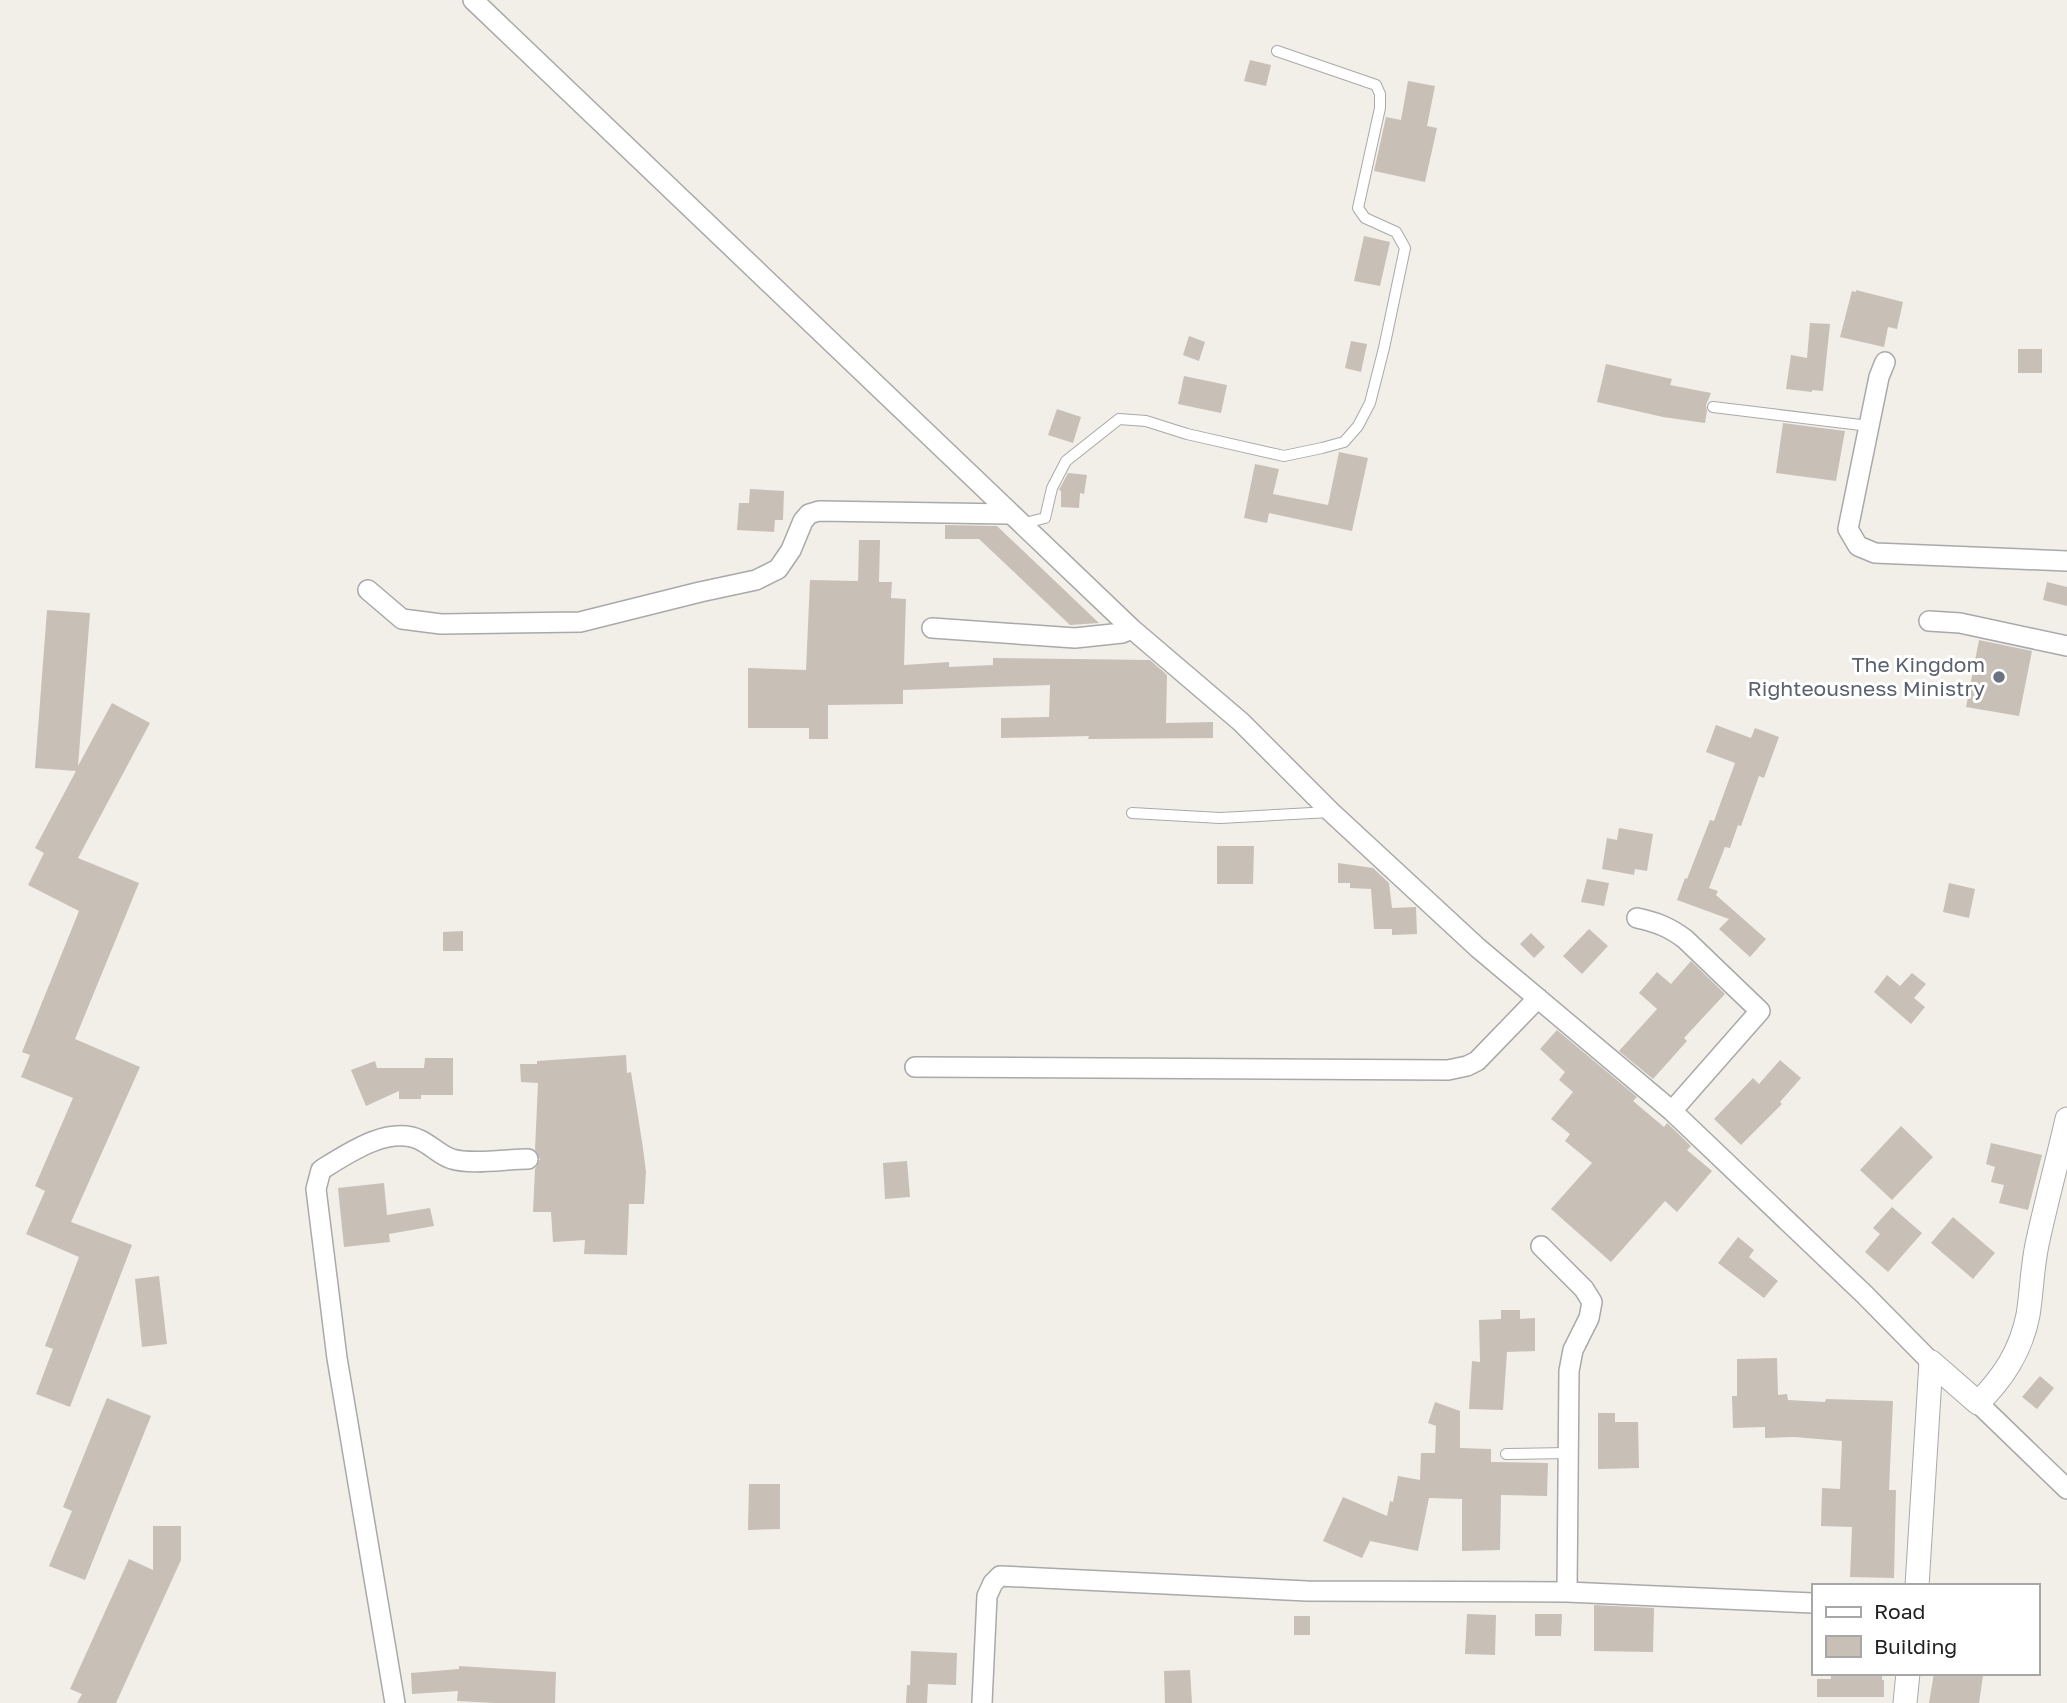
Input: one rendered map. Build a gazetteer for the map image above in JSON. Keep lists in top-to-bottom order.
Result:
{
  "places": ["The Kingdom Righteousness Ministry"],
  "legend": ["Road", "Building"]
}
